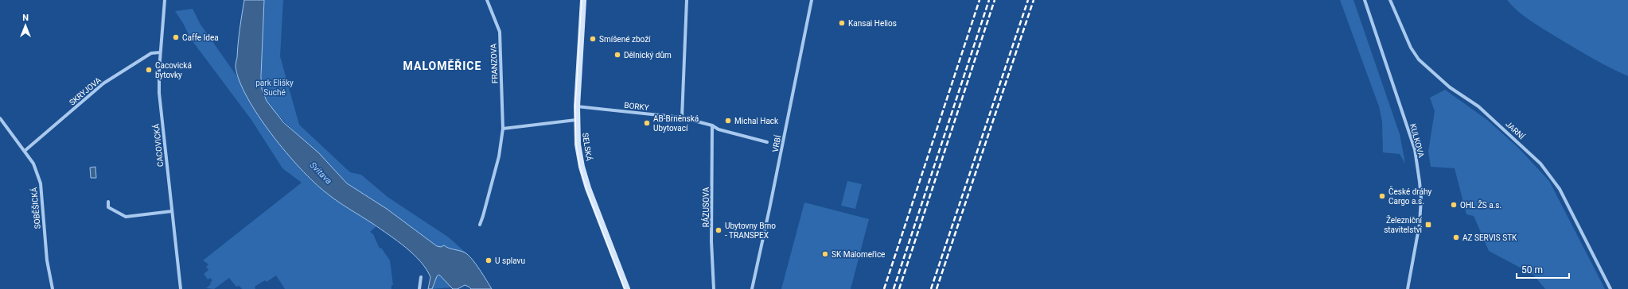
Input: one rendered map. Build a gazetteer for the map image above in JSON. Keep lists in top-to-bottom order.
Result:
{
  "streets": {
    "main road": ["SELSKÁ"],
    "street": [
      "FRANZOVA",
      "SKRYJOVA",
      "BORKY",
      "JARNÍ",
      "KULKOVA",
      "VRBÍ",
      "CACOVICKÁ",
      "RÁZUSOVA",
      "SOBĚŠICKÁ"
    ]
  },
  "crossings": [
    ["SKRYJOVA", "CACOVICKÁ"],
    ["SKRYJOVA", "SOBĚŠICKÁ"],
    ["BORKY", "SELSKÁ"],
    ["BORKY", "RÁZUSOVA"]
  ],
  "districts": ["MALOMĚŘICE"],
  "water": ["Svitava"],
  "parks": ["park Elišky Suché"],
  "places": {
    "other": [
      "Kansai Helios",
      "Caffe Idea",
      "Smíšené zboží",
      "Dělnický dům",
      "Cacovická bytovky",
      "Michal Hack",
      "AB-Brněnská Ubytovací",
      "České dráhy Cargo a.s.",
      "OHL ŽS a.s.",
      "Ubytovny Brno - TRANSPEX",
      "AZ SERVIS STK",
      "SK Malomeřice",
      "U splavu"
    ],
    "transit": ["Železniční stavitelství"]
  },
  "scale_bar": "50 m",
  "north": "top"
}
